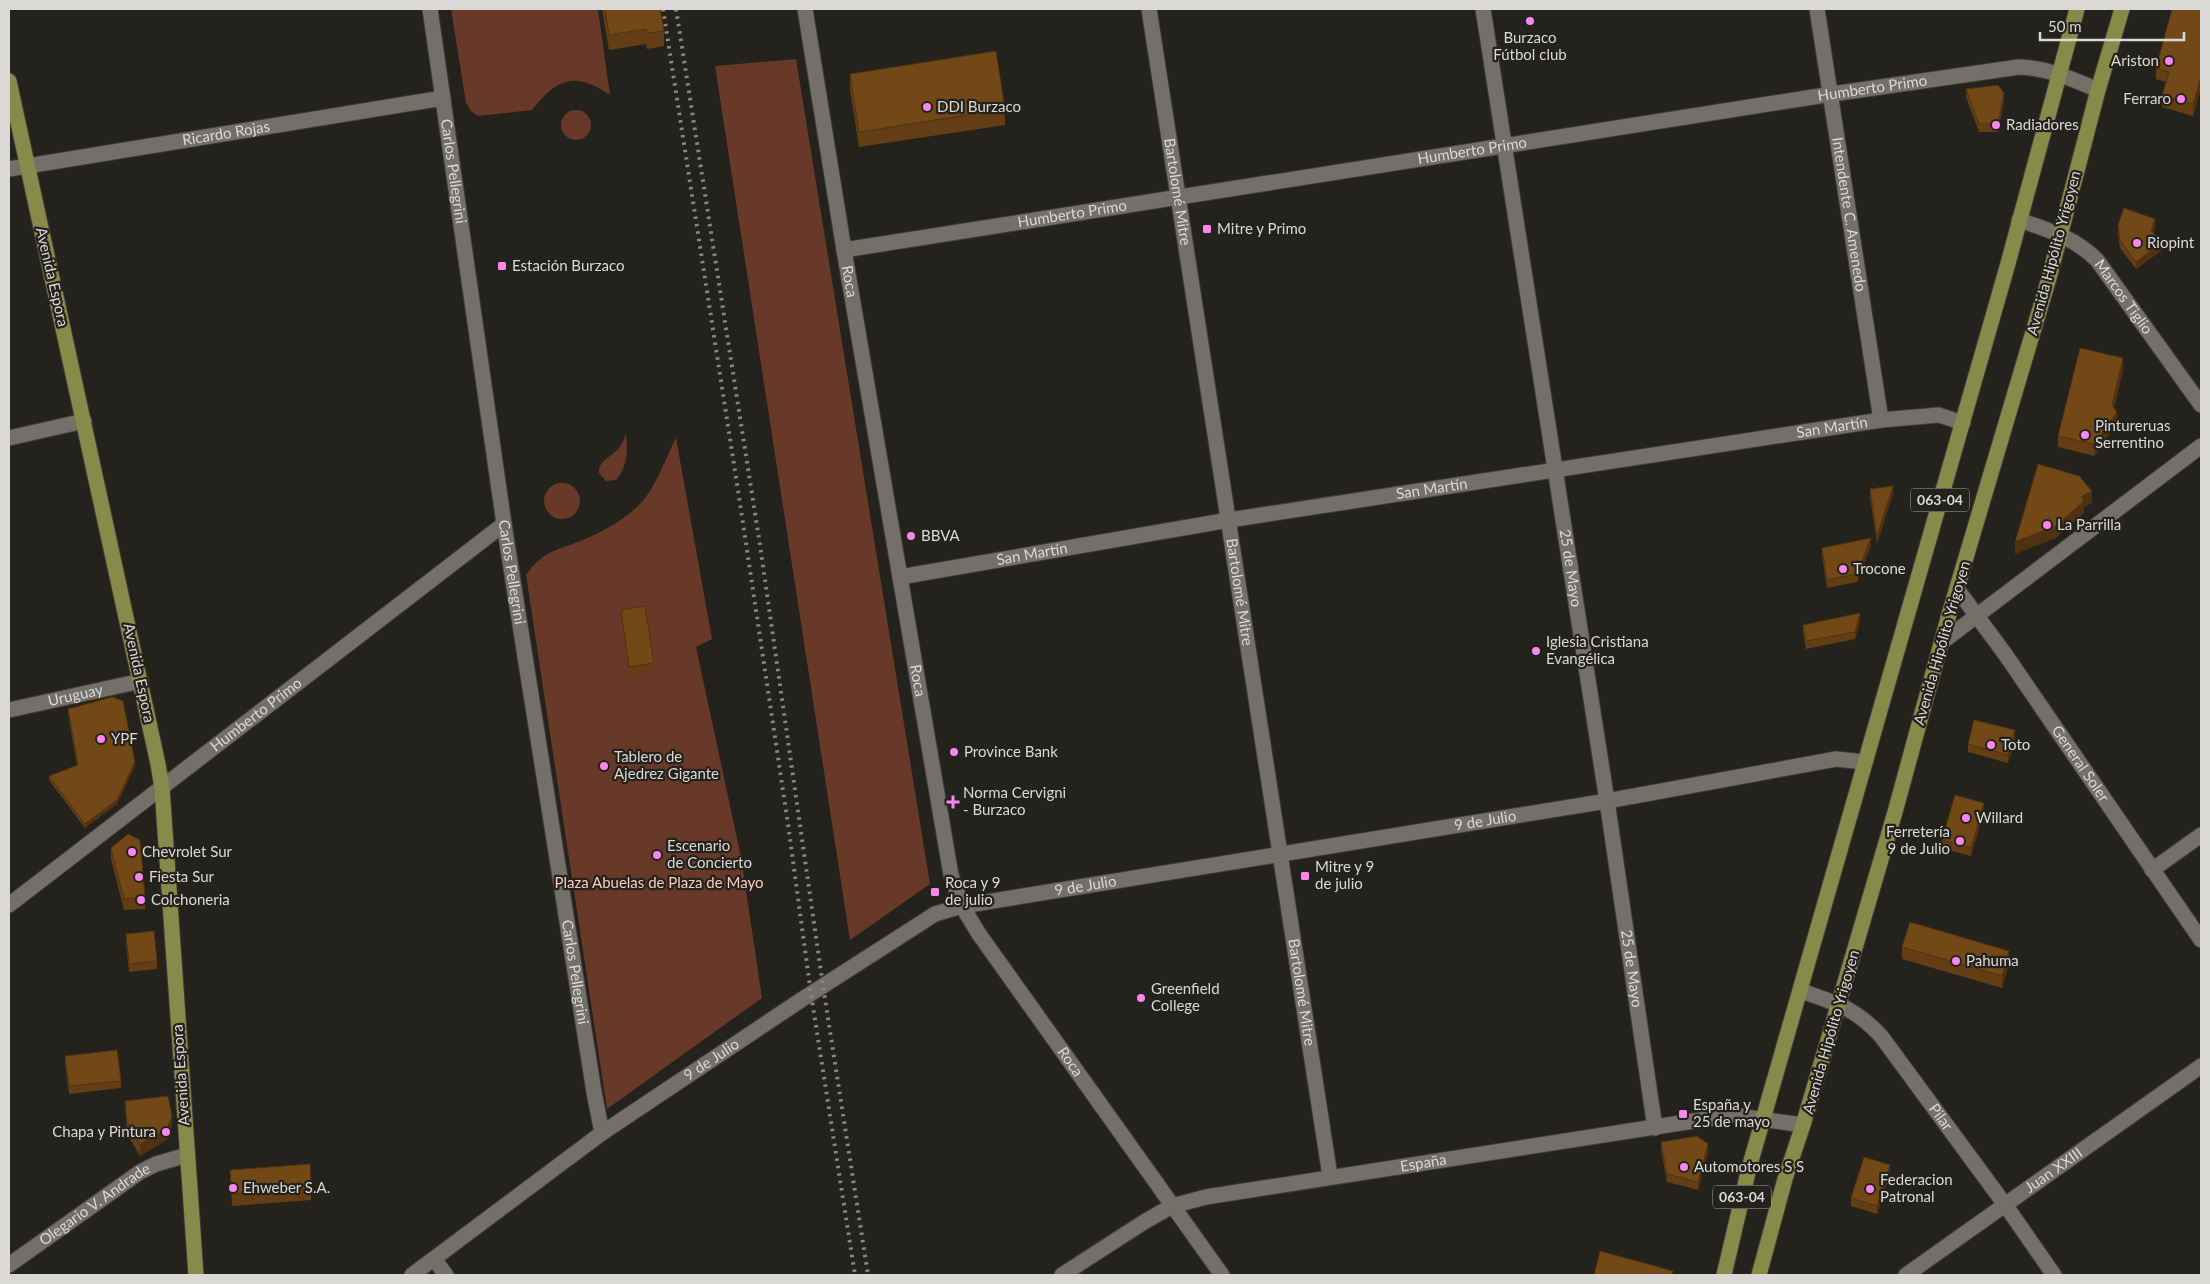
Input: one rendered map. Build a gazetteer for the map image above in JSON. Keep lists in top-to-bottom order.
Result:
{
  "streets": {
    "main road": ["Avenida Hipólito Yrigoyen", "Avenida Espora", "063-04"],
    "street": [
      "Humberto Primo",
      "Ricardo Rojas",
      "Carlos Pellegrini",
      "Bartolomé Mitre",
      "Intendente C. Amenedo",
      "Roca",
      "Marcos Tiglio",
      "San Martín",
      "25 de Mayo",
      "Uruguay",
      "General Soler",
      "9 de Julio",
      "Pilar",
      "España",
      "Juan XXIII",
      "Olegario V. Andrade"
    ]
  },
  "crossings": [
    ["Humberto Primo", "Carlos Pellegrini"],
    ["Humberto Primo", "Bartolomé Mitre"],
    ["Humberto Primo", "Intendente C. Amenedo"],
    ["Humberto Primo", "Avenida Hipólito Yrigoyen"],
    ["Humberto Primo", "Avenida Espora"],
    ["Humberto Primo", "Roca"],
    ["Humberto Primo", "063-04"],
    ["Humberto Primo", "25 de Mayo"],
    ["Ricardo Rojas", "Carlos Pellegrini"],
    ["Ricardo Rojas", "Avenida Espora"],
    ["Carlos Pellegrini", "9 de Julio"],
    ["Bartolomé Mitre", "San Martín"],
    ["Bartolomé Mitre", "9 de Julio"],
    ["Bartolomé Mitre", "España"],
    ["Intendente C. Amenedo", "San Martín"],
    ["Avenida Hipólito Yrigoyen", "Marcos Tiglio"],
    ["Avenida Hipólito Yrigoyen", "General Soler"],
    ["Avenida Hipólito Yrigoyen", "Pilar"],
    ["Avenida Hipólito Yrigoyen", "España"],
    ["Avenida Espora", "Uruguay"],
    ["Avenida Espora", "Olegario V. Andrade"],
    ["Roca", "San Martín"],
    ["Roca", "9 de Julio"],
    ["Roca", "España"],
    ["Marcos Tiglio", "063-04"],
    ["San Martín", "063-04"],
    ["San Martín", "25 de Mayo"],
    ["063-04", "9 de Julio"],
    ["063-04", "Pilar"],
    ["063-04", "España"],
    ["25 de Mayo", "9 de Julio"],
    ["25 de Mayo", "España"],
    ["Pilar", "Juan XXIII"]
  ],
  "parks": ["Plaza Abuelas de Plaza de Mayo"],
  "places": {
    "other": [
      "Burzaco Fútbol club",
      "Ariston",
      "Ferraro",
      "DDI Burzaco",
      "Radiadores",
      "Riopint",
      "Pintureruas Serrentino",
      "La Parrilla",
      "BBVA",
      "Trocone",
      "Iglesia Cristiana Evangélica",
      "YPF",
      "Toto",
      "Province Bank",
      "Tablero de Ajedrez Gigante",
      "Willard",
      "Ferretería 9 de Julio",
      "Chevrolet Sur",
      "Escenario de Concierto",
      "Fiesta Sur",
      "Colchoneria",
      "Pahuma",
      "Greenfield College",
      "Chapa y Pintura",
      "Automotores S S",
      "Ehweber S.A.",
      "Federacion Patronal"
    ],
    "transit": [
      "Mitre y Primo",
      "Estación Burzaco",
      "Mitre y 9 de julio",
      "Roca y 9 de julio",
      "España y 25 de mayo"
    ],
    "health": ["Norma Cervigni - Burzaco"]
  },
  "scale_bar": "50 m"
}
